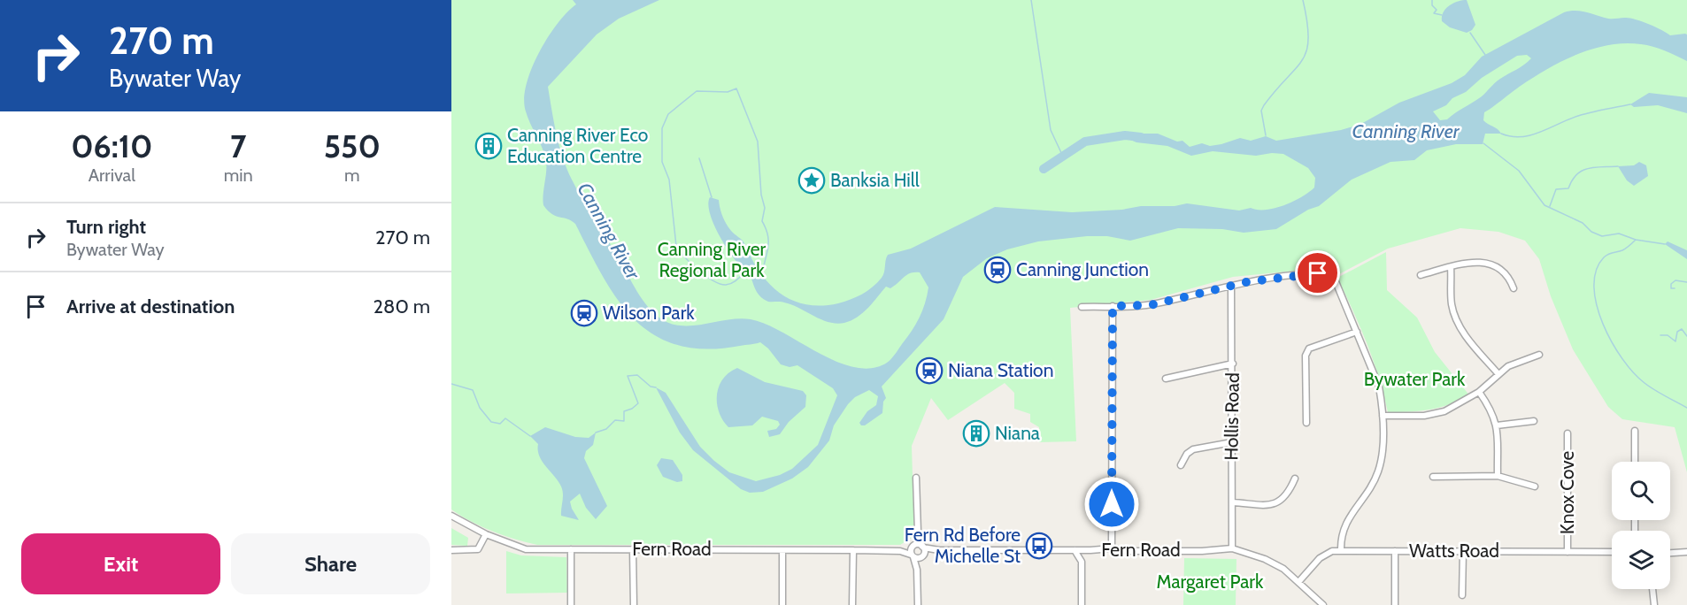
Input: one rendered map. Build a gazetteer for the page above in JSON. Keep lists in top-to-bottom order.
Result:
{
  "streets": {
    "street": [
      "Hollis Road",
      "Knox Cove",
      "Fern Road",
      "Watts Road"
    ]
  },
  "crossings": [
    ["Hollis Road", "Fern Road"],
    ["Knox Cove", "Watts Road"],
    ["Fern Road", "Watts Road"]
  ],
  "water": ["Canning River"],
  "parks": ["Canning River Regional Park", "Bywater Park", "Margaret Park"],
  "places": {
    "building": ["Canning River Eco Education Centre", "Niana"],
    "place": ["Banksia Hill"],
    "station": ["Canning Junction", "Wilson Park", "Niana Station"],
    "bus stop": ["Fern Rd Before Michelle St"]
  },
  "page": {
    "turn": ["270 m", "Bywater Way"],
    "eta": [
      "06:10",
      "Arrival",
      "7",
      "min",
      "550",
      "m"
    ],
    "list": [
      {
        "name": "Turn right",
        "note": "Bywater Way",
        "value": "270 m"
      },
      {
        "name": "Arrive at destination",
        "value": "280 m"
      }
    ],
    "buttons": ["Exit", "Share"]
  }
}
